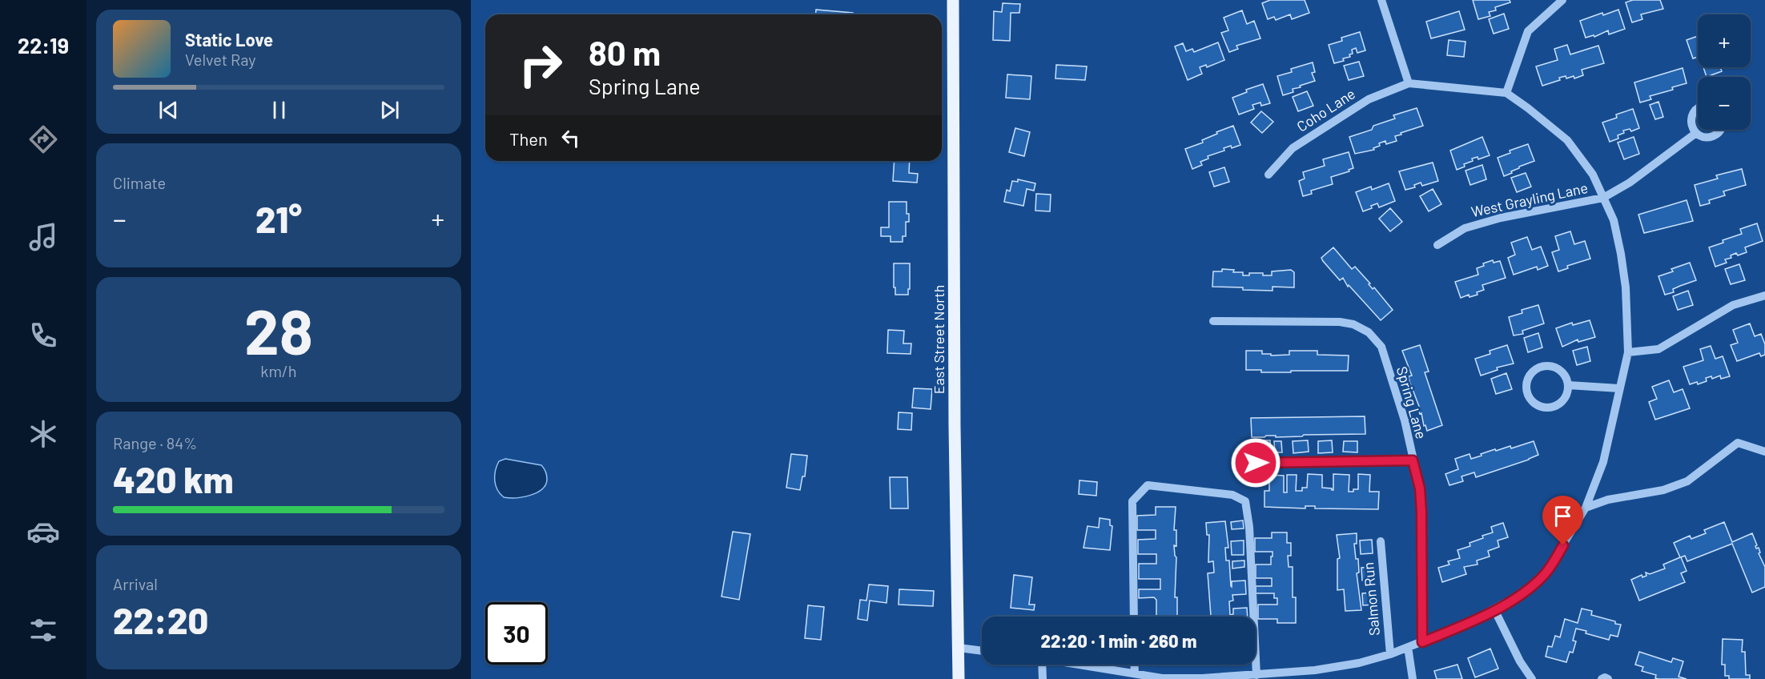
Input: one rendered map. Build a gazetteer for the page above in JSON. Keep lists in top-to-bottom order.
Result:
{
  "streets": {
    "main road": ["East Street North"],
    "street": [
      "Coho Lane",
      "West Grayling Lane",
      "Spring Lane",
      "Salmon Run"
    ]
  },
  "page": {
    "tabs": "22:19",
    "map_buttons": ["+", "−"],
    "turn": ["80 m", "Spring Lane"],
    "song": ["Static Love", "Velvet Ray"],
    "then": "Then",
    "tile": [
      "Climate",
      ["28", "km/h"],
      ["Range · 84%", "420 km"],
      ["Arrival", "22:20"]
    ],
    "heat": ["−", "21°", "+"],
    "limit": "30",
    "trip": "22:20 · 1 min · 260 m"
  }
}
